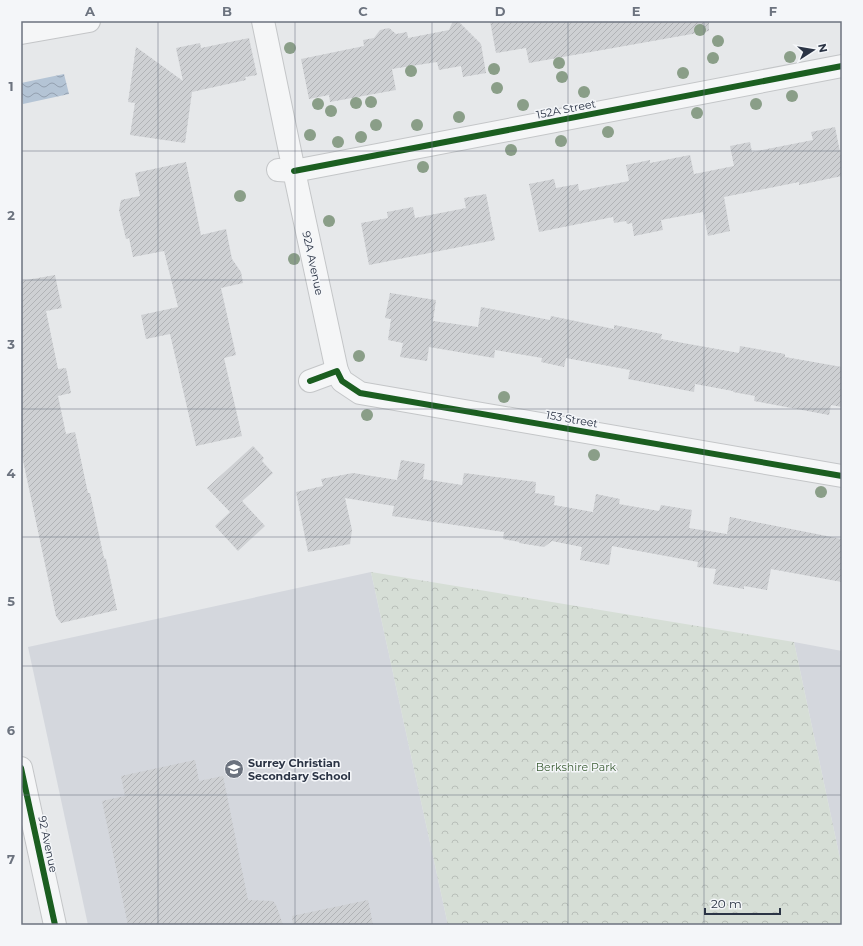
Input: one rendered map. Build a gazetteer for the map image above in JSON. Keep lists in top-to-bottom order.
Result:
{
  "streets": {
    "street": [
      "152A Street",
      "92A Avenue",
      "153 Street",
      "92 Avenue"
    ]
  },
  "crossings": [
    ["152A Street", "92A Avenue"],
    ["92A Avenue", "153 Street"]
  ],
  "parks": ["Berkshire Park"],
  "places": {
    "school or university": ["Surrey Christian Secondary School"]
  },
  "scale_bar": "20 m",
  "north": "right",
  "grid": {
    "columns": [
      "A",
      "B",
      "C",
      "D",
      "E",
      "F"
    ],
    "rows": [
      "1",
      "2",
      "3",
      "4",
      "5",
      "6",
      "7"
    ]
  }
}
